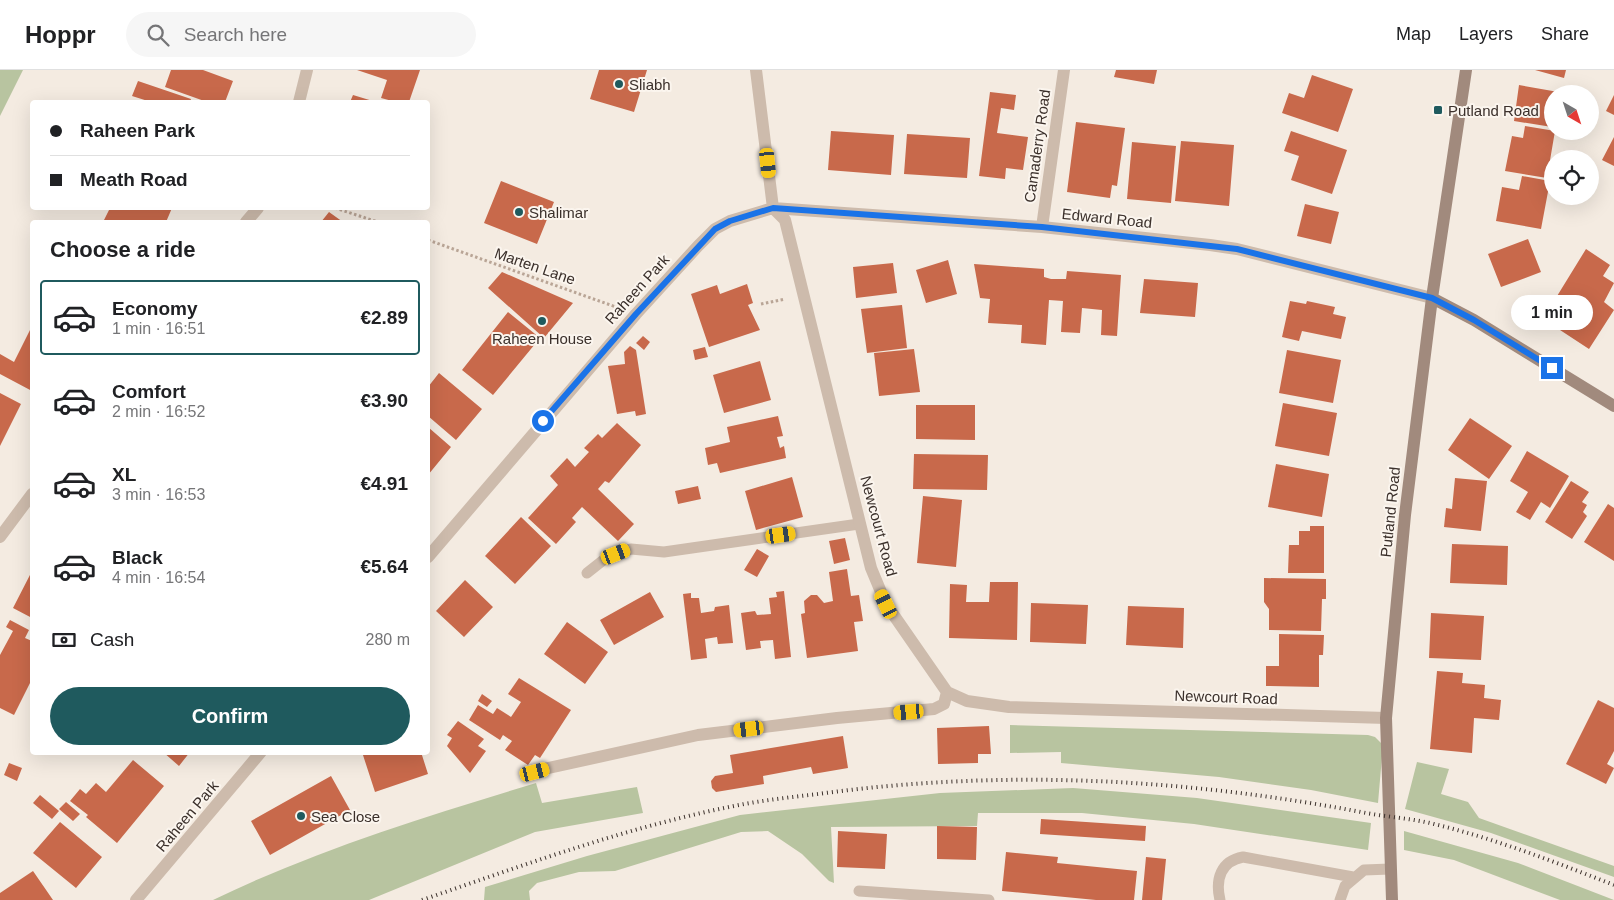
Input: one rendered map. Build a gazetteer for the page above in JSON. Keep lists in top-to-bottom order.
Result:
{
  "streets": {
    "main road": ["Putland Road"],
    "street": [
      "Camaderry Road",
      "Edward Road",
      "Raheen Park",
      "Newcourt Road"
    ],
    "path": ["Marten Lane"]
  },
  "crossings": [
    ["Camaderry Road", "Edward Road"],
    ["Edward Road", "Raheen Park"],
    ["Edward Road", "Putland Road"],
    ["Edward Road", "Newcourt Road"],
    ["Marten Lane", "Raheen Park"],
    ["Raheen Park", "Newcourt Road"],
    ["Putland Road", "Newcourt Road"]
  ],
  "places": {
    "other": [
      "Sliabh",
      "Shalimar",
      "Raheen House",
      "Sea Close"
    ],
    "transit": ["Putland Road"]
  },
  "north": "bottom right",
  "page": {
    "header": "Hoppr",
    "search": "Search here",
    "nav": ["Map", "Layers", "Share"],
    "banner": ["Raheen Park", "Meath Road"],
    "heading": "Choose a ride",
    "list": [
      {
        "name": "Economy",
        "note": "1 min · 16:51",
        "value": "€2.89"
      },
      {
        "name": "Comfort",
        "note": "2 min · 16:52",
        "value": "€3.90"
      },
      {
        "name": "XL",
        "note": "3 min · 16:53",
        "value": "€4.91"
      },
      {
        "name": "Black",
        "note": "4 min · 16:54",
        "value": "€5.64"
      }
    ],
    "bubble": "1 min",
    "pay": ["Cash", "280 m"],
    "buttons": "Confirm"
  }
}
